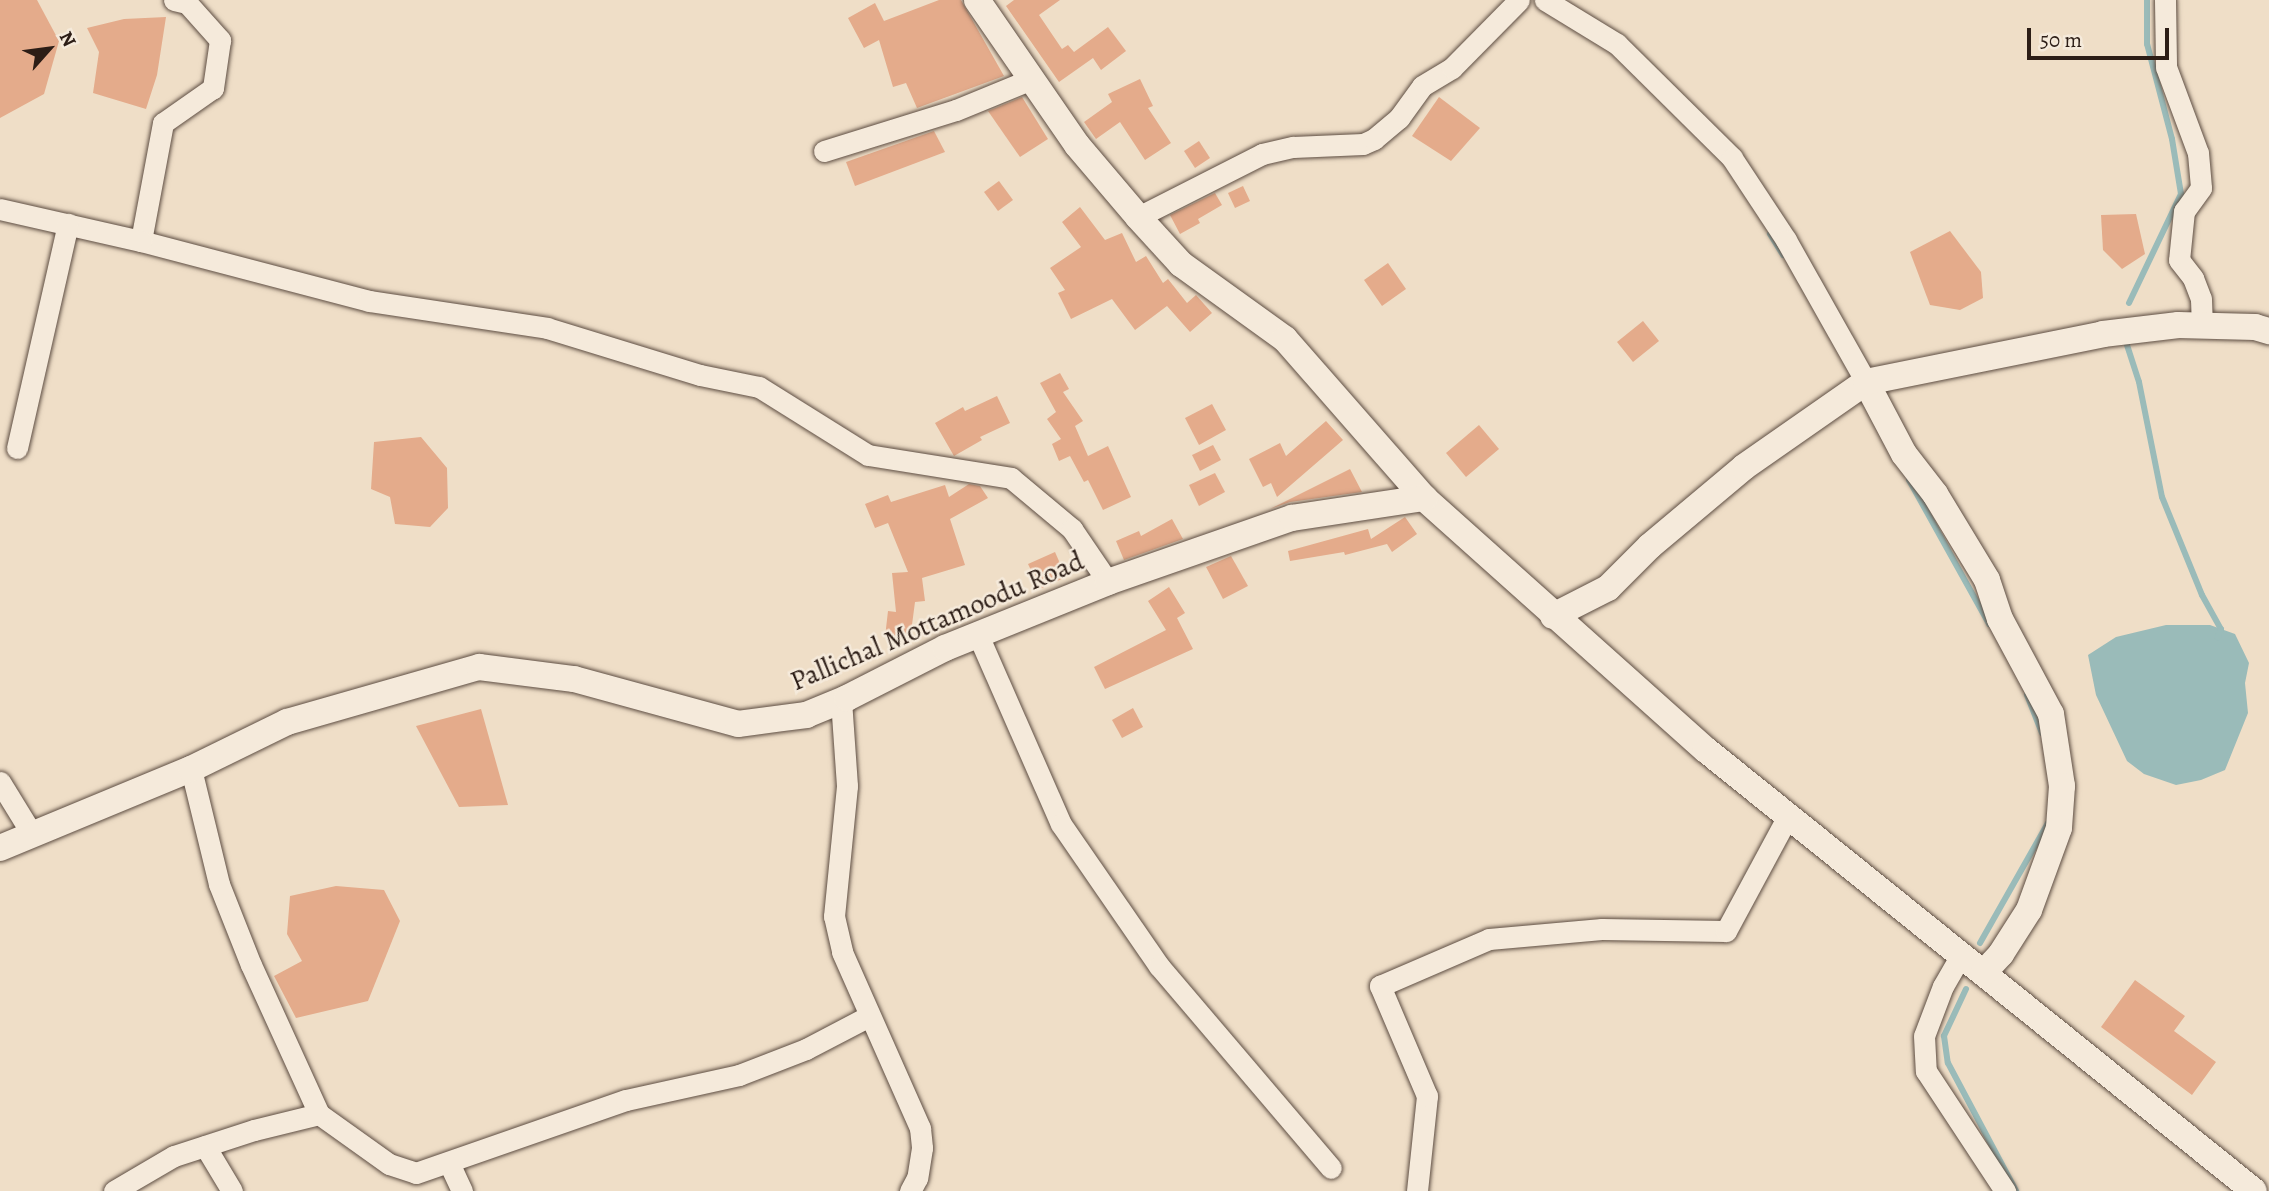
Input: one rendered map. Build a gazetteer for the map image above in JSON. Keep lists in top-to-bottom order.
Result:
{
  "streets": {
    "street": ["Pallichal Mottamoodu Road"]
  },
  "scale_bar": "50 m",
  "north": "top right"
}
